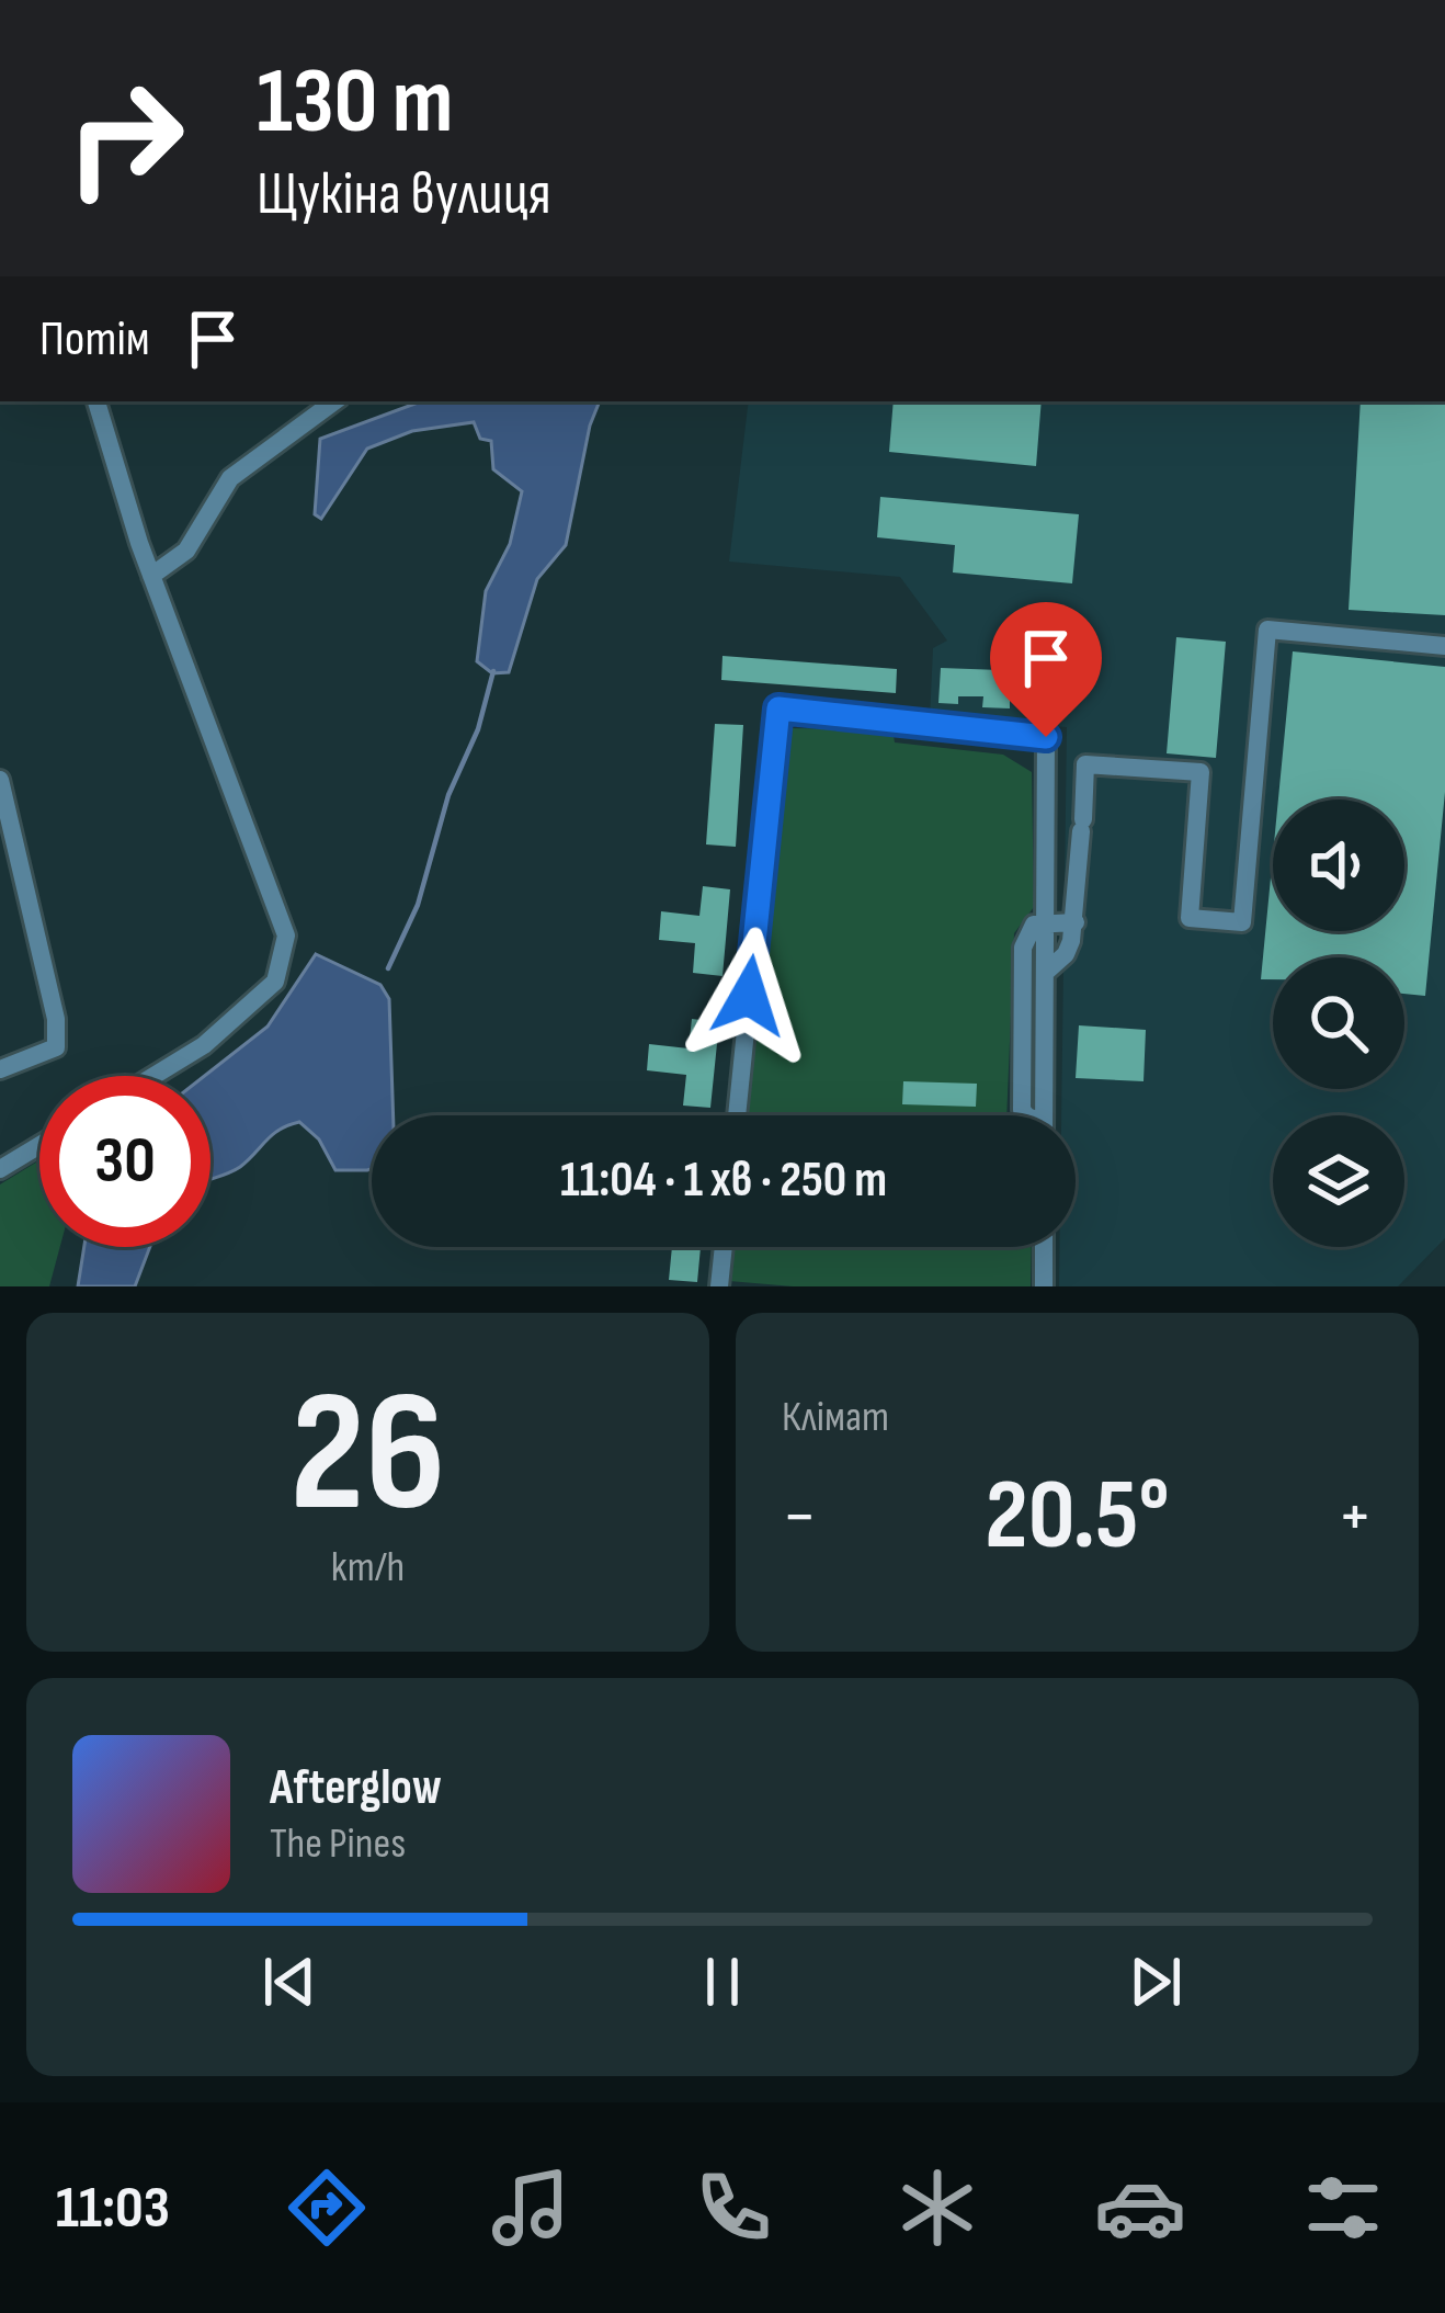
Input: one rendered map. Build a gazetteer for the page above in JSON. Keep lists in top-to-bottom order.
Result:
{
  "page": {
    "turn": ["130 m", "Щукіна вулиця"],
    "then": "Потім",
    "limit": "30",
    "trip": "11:04 · 1 хв · 250 m",
    "tile": [
      ["26", "km/h"],
      "Клімат"
    ],
    "heat": ["−", "20.5°", "+"],
    "song": ["Afterglow", "The Pines"],
    "tabs": "11:03"
  }
}
